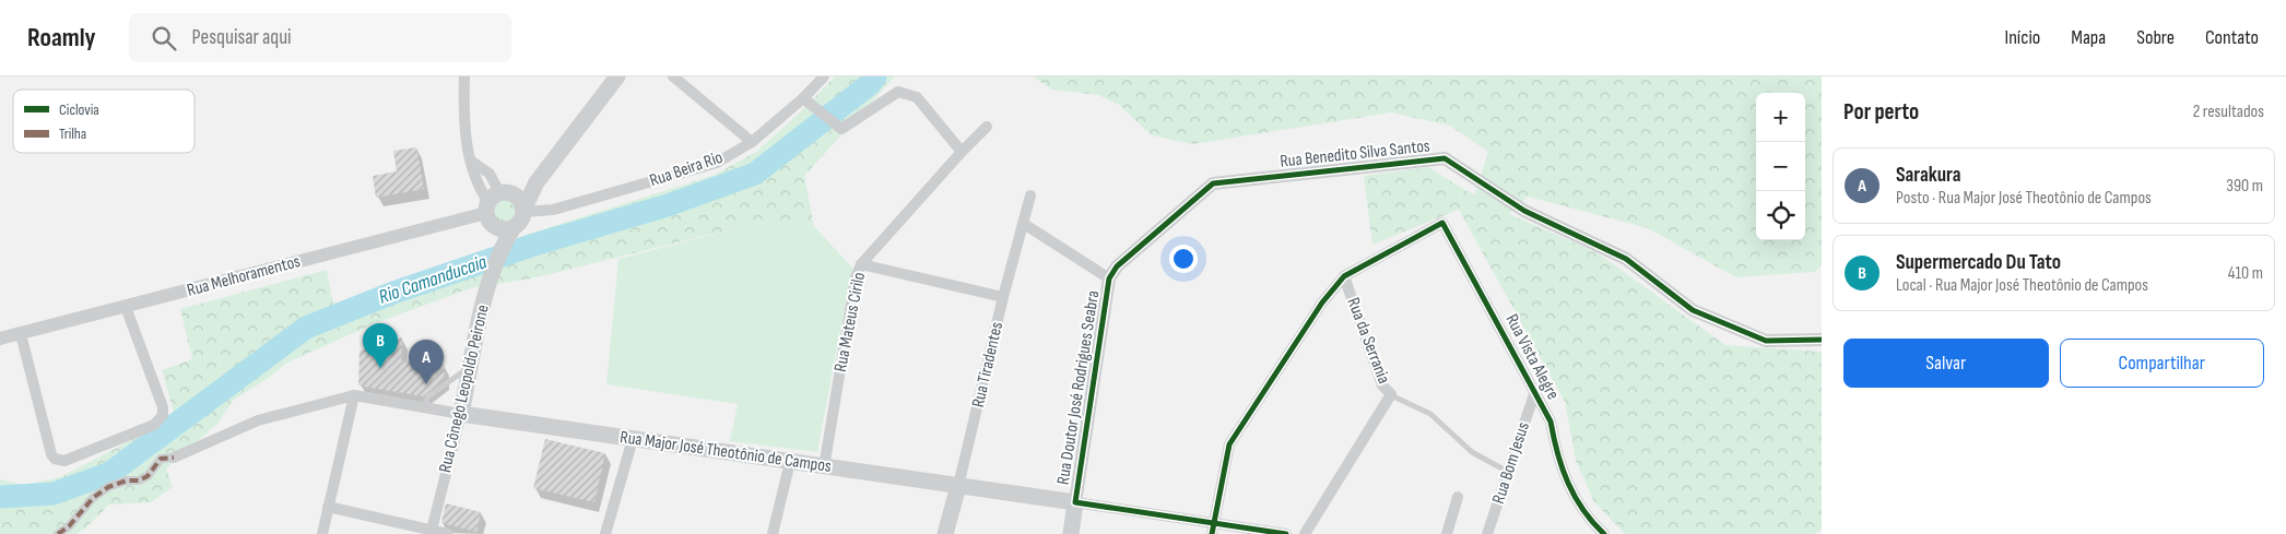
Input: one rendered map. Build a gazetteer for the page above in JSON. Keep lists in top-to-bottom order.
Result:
{
  "streets": {
    "main road": [
      "Rua Tiradentes",
      "Rua Doutor José Rodrigues Seabra",
      "Rua Cônego Leopoldo Peirone",
      "Rua Major José Theotônio de Campos"
    ],
    "street": [
      "Rua Benedito Silva Santos",
      "Rua Beira Rio",
      "Rua Melhoramentos",
      "Rua Mateus Cirilo",
      "Rua da Serrania",
      "Rua Vista Alegre",
      "Rua Bom Jesus"
    ]
  },
  "crossings": [
    ["Rua Benedito Silva Santos", "Rua Doutor José Rodrigues Seabra"],
    ["Rua Beira Rio", "Rua Melhoramentos"],
    ["Rua Beira Rio", "Rua Cônego Leopoldo Peirone"],
    ["Rua Melhoramentos", "Rua Cônego Leopoldo Peirone"],
    ["Rua Mateus Cirilo", "Rua Major José Theotônio de Campos"],
    ["Rua da Serrania", "Rua Vista Alegre"],
    ["Rua da Serrania", "Rua Bom Jesus"],
    ["Rua Vista Alegre", "Rua Bom Jesus"],
    ["Rua Tiradentes", "Rua Major José Theotônio de Campos"],
    ["Rua Doutor José Rodrigues Seabra", "Rua Major José Theotônio de Campos"],
    ["Rua Cônego Leopoldo Peirone", "Rua Major José Theotônio de Campos"]
  ],
  "water": ["Rio Camanducaia"],
  "legend": ["Ciclovia", "Trilha"],
  "page": {
    "header": "Roamly",
    "search": "Pesquisar aqui",
    "nav": [
      "Início",
      "Mapa",
      "Sobre",
      "Contato"
    ],
    "heading": ["Por perto", "2 resultados"],
    "map_buttons": ["+", "−"],
    "list": [
      {
        "mark": "A",
        "name": "Sarakura",
        "note": "Posto · Rua Major José Theotônio de Campos",
        "value": "390 m"
      },
      {
        "mark": "B",
        "name": "Supermercado Du Tato",
        "note": "Local · Rua Major José Theotônio de Campos",
        "value": "410 m"
      }
    ],
    "buttons": ["Salvar", "Compartilhar"],
    "pins": ["B", "A"]
  }
}
